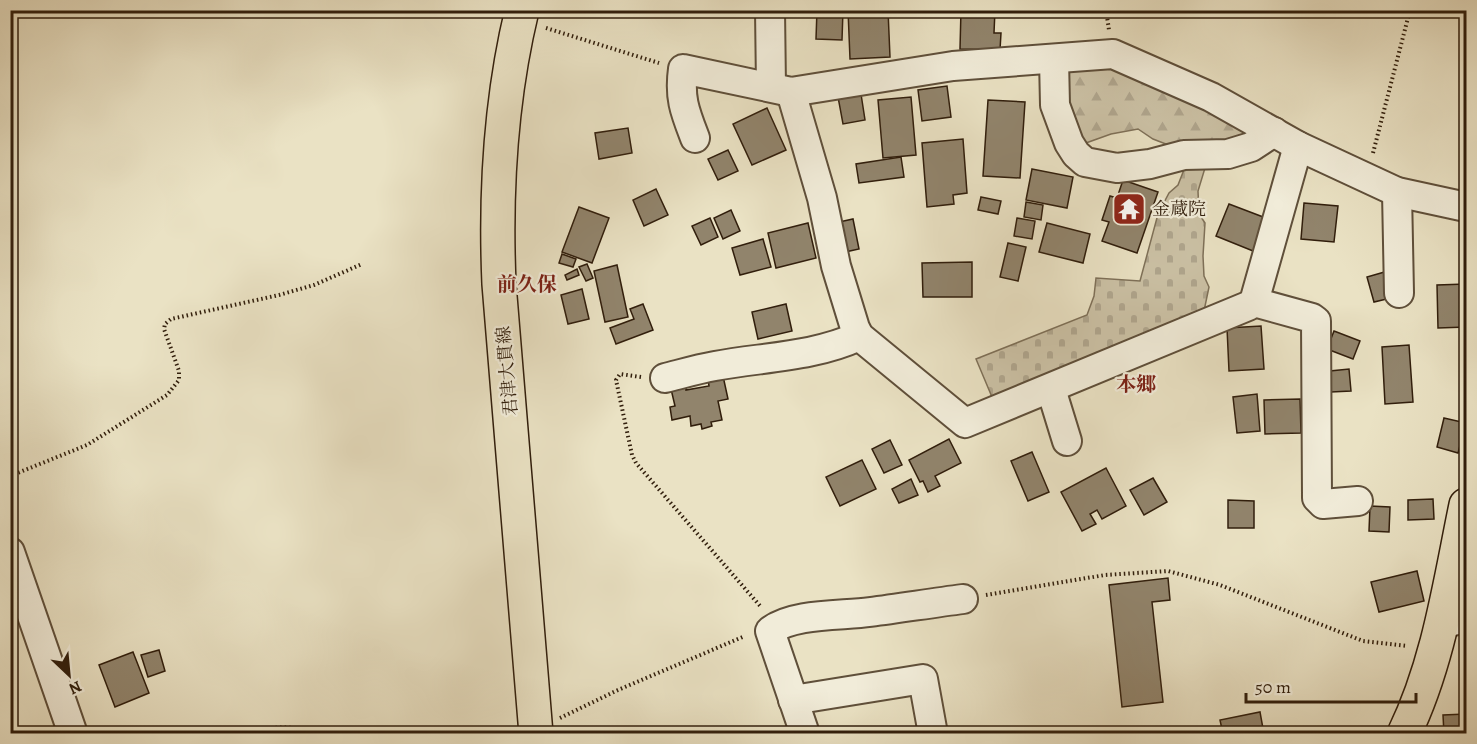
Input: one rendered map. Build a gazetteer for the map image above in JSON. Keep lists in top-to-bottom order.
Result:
{
  "streets": {
    "main road": ["君津大貫線"]
  },
  "districts": ["前久保", "本郷"],
  "places": {
    "temple": ["金蔵院"]
  },
  "scale_bar": "50 m",
  "north": "bottom right"
}
